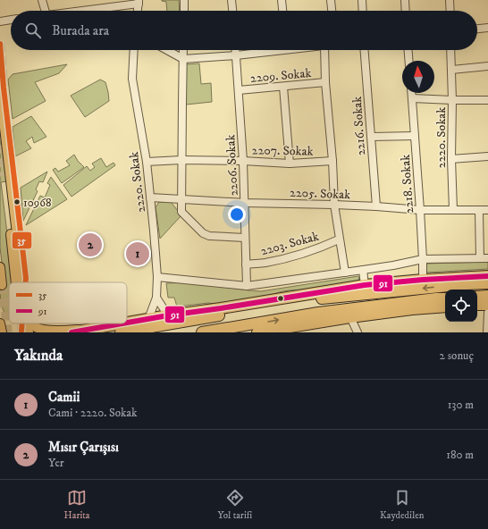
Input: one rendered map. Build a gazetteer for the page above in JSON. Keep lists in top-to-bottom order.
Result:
{
  "streets": {
    "street": [
      "2209. Sokak",
      "2216. Sokak",
      "2220. Sokak",
      "2207. Sokak",
      "2206. Sokak",
      "2218. Sokak",
      "2205. Sokak",
      "2203. Sokak"
    ]
  },
  "crossings": [
    ["2209. Sokak", "2206. Sokak"],
    ["2216. Sokak", "2205. Sokak"],
    ["2220. Sokak", "2207. Sokak"],
    ["2220. Sokak", "2205. Sokak"],
    ["2207. Sokak", "2206. Sokak"],
    ["2206. Sokak", "2205. Sokak"],
    ["2206. Sokak", "2203. Sokak"],
    ["2218. Sokak", "2205. Sokak"]
  ],
  "places": ["10968"],
  "lines": ["transit line 35", "transit line 91"],
  "legend": ["35", "91"],
  "north": "top",
  "page": {
    "search": "Burada ara",
    "pins": ["2", "1"],
    "heading": ["Yakında", "2 sonuç"],
    "list": [
      {
        "mark": "1",
        "name": "Camii",
        "note": "Cami · 2220. Sokak",
        "value": "130 m"
      },
      {
        "mark": "2",
        "name": "Mısır Çarışısı",
        "note": "Yer",
        "value": "180 m"
      }
    ],
    "nav": ["Harita", "Yol tarifi", "Kaydedilen"]
  }
}
